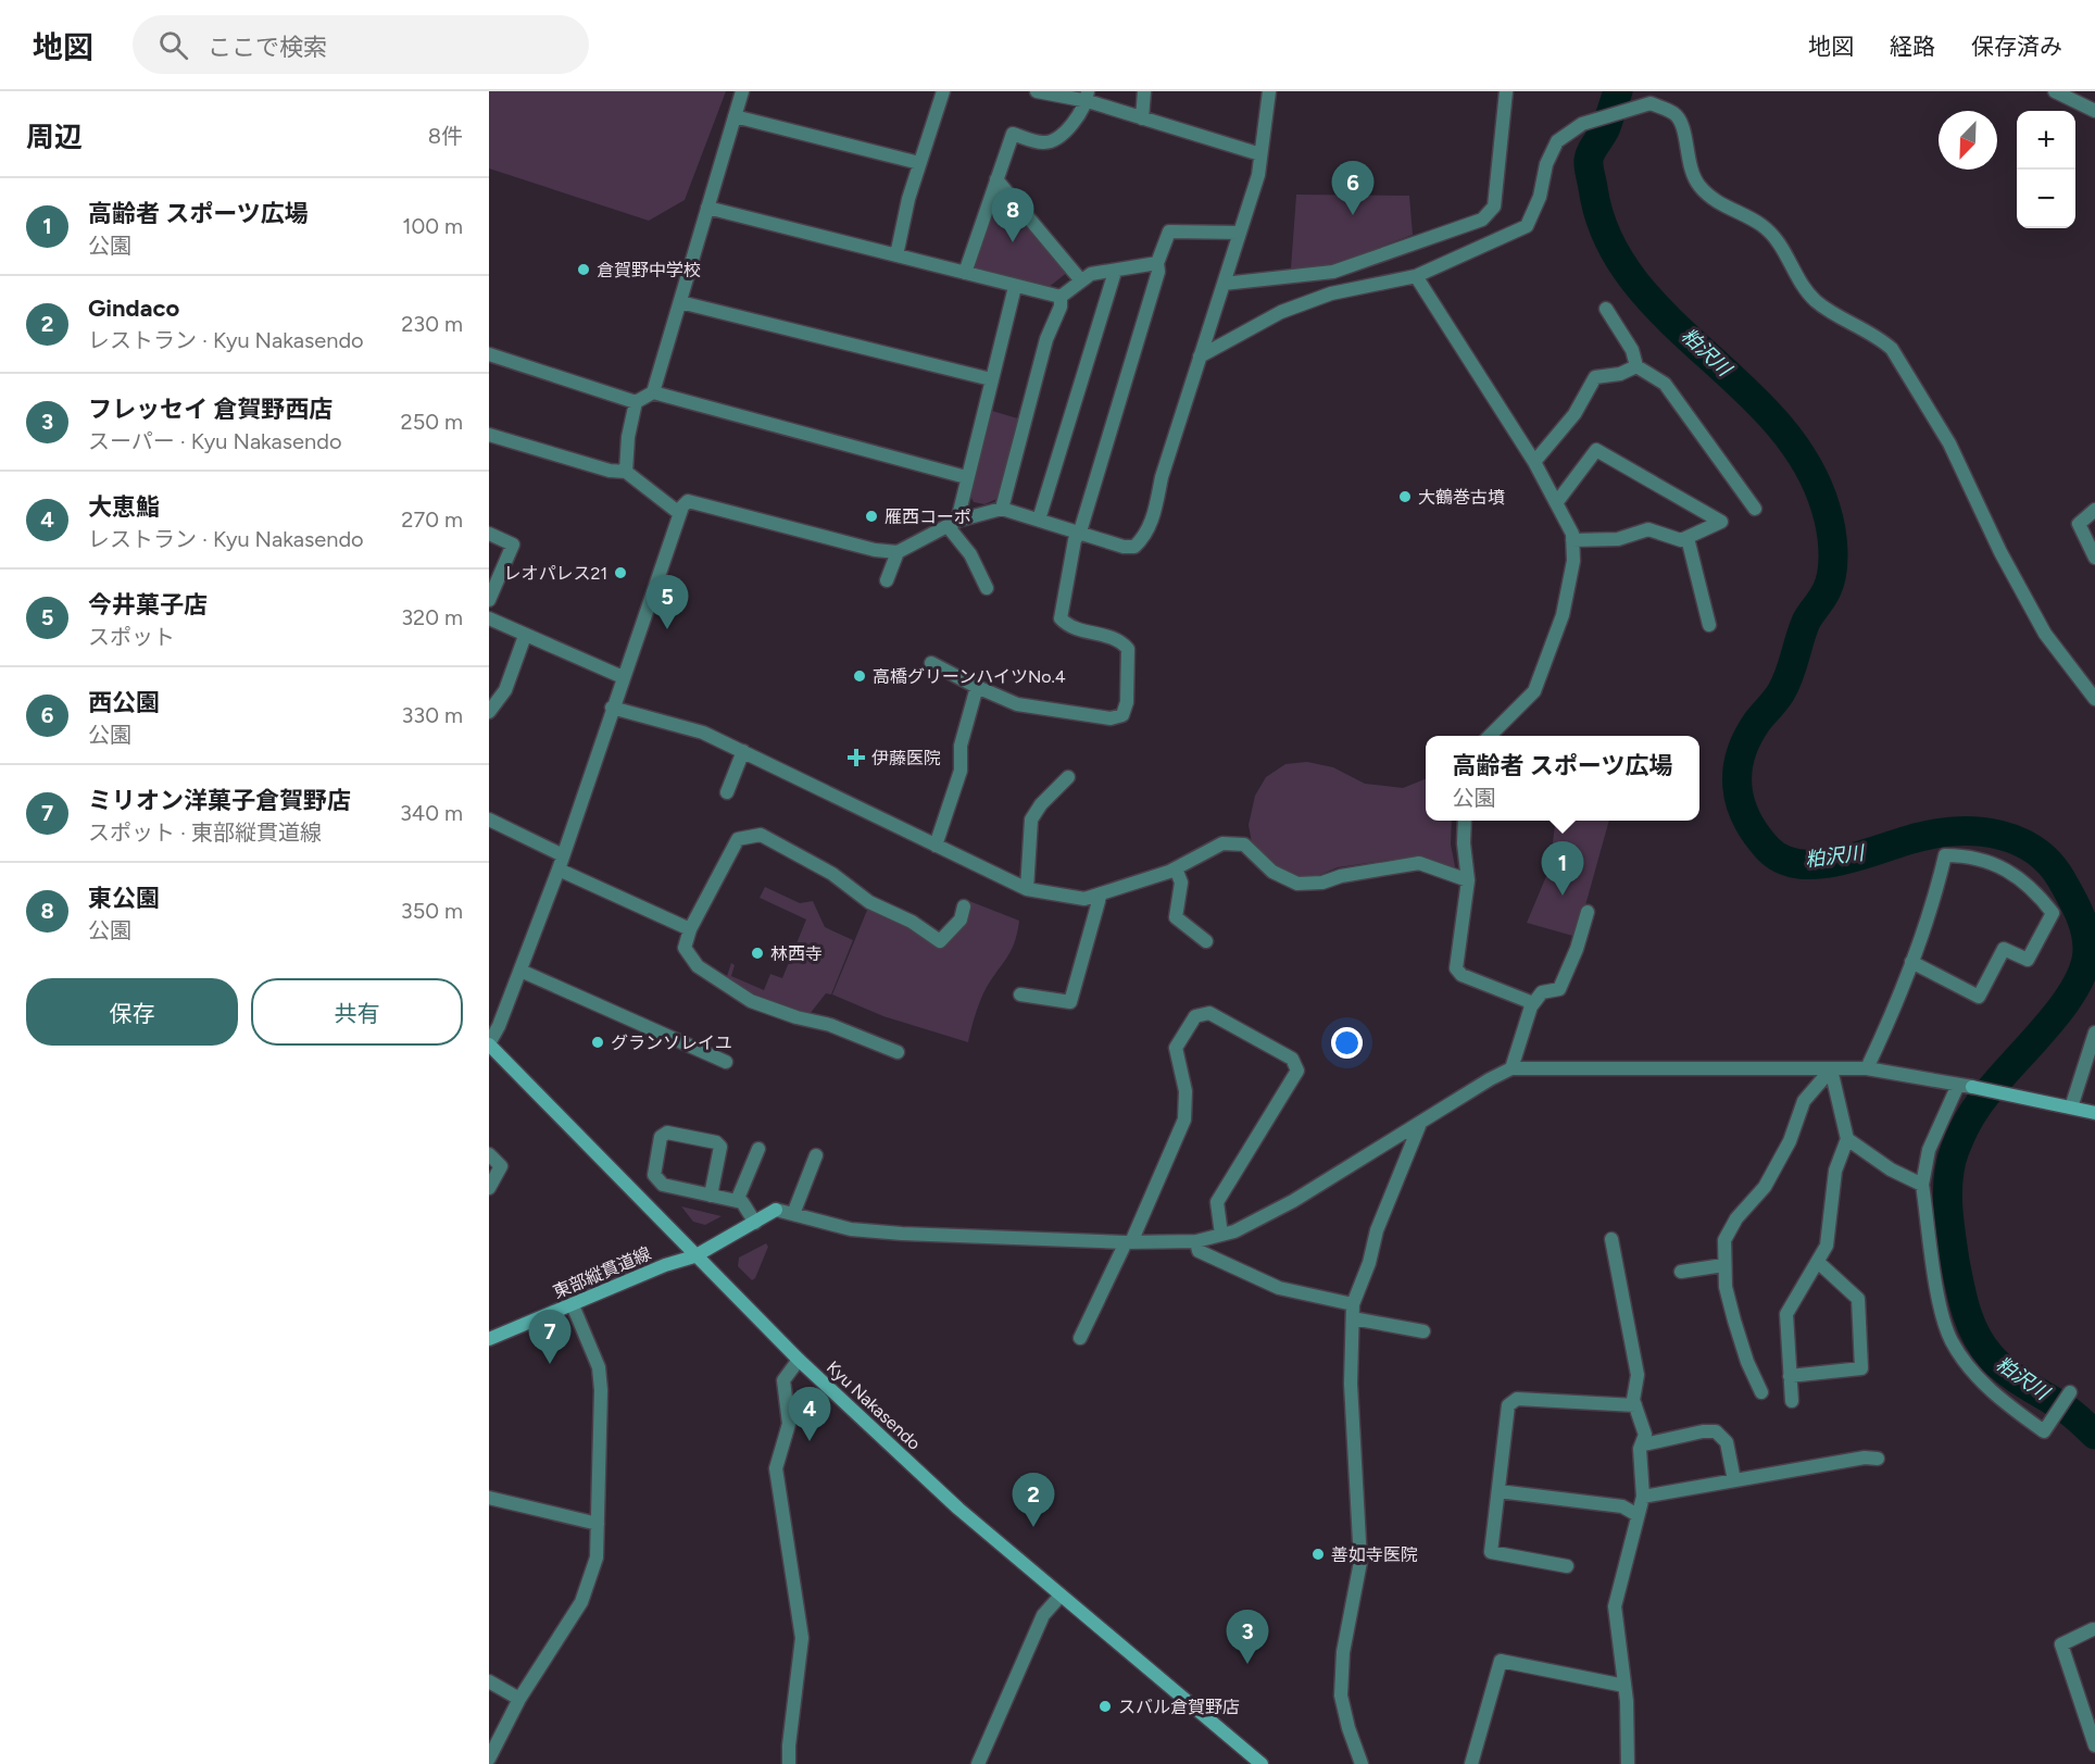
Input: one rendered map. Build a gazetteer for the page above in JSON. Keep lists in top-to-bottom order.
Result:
{
  "streets": {
    "main road": ["東部縦貫道線", "Kyu Nakasendo"]
  },
  "crossings": [
    ["東部縦貫道線", "Kyu Nakasendo"]
  ],
  "water": ["粕沢川"],
  "places": {
    "other": [
      "倉賀野中学校",
      "大鶴巻古墳",
      "雁西コーポ",
      "レオパレス21",
      "高橋グリーンハイツNo.4",
      "林西寺",
      "グランソレイユ",
      "善如寺医院",
      "スバル倉賀野店"
    ],
    "health": ["伊藤医院"]
  },
  "north": "bottom left",
  "page": {
    "header": "地図",
    "search": "ここで検索",
    "nav": ["地図", "経路", "保存済み"],
    "heading": ["周辺", "8件"],
    "map_buttons": ["+", "−"],
    "pins": [
      "6",
      "8",
      "5",
      "1",
      "7",
      "4",
      "2",
      "3"
    ],
    "list": [
      {
        "mark": "1",
        "name": "高齢者 スポーツ広場",
        "note": "公園",
        "value": "100 m"
      },
      {
        "mark": "2",
        "name": "Gindaco",
        "note": "レストラン · Kyu Nakasendo",
        "value": "230 m"
      },
      {
        "mark": "3",
        "name": "フレッセイ 倉賀野西店",
        "note": "スーパー · Kyu Nakasendo",
        "value": "250 m"
      },
      {
        "mark": "4",
        "name": "大恵鮨",
        "note": "レストラン · Kyu Nakasendo",
        "value": "270 m"
      },
      {
        "mark": "5",
        "name": "今井菓子店",
        "note": "スポット",
        "value": "320 m"
      },
      {
        "mark": "6",
        "name": "西公園",
        "note": "公園",
        "value": "330 m"
      },
      {
        "mark": "7",
        "name": "ミリオン洋菓子倉賀野店",
        "note": "スポット · 東部縦貫道線",
        "value": "340 m"
      },
      {
        "mark": "8",
        "name": "東公園",
        "note": "公園",
        "value": "350 m"
      }
    ],
    "popup": ["高齢者 スポーツ広場", "公園"],
    "buttons": ["保存", "共有"]
  }
}
